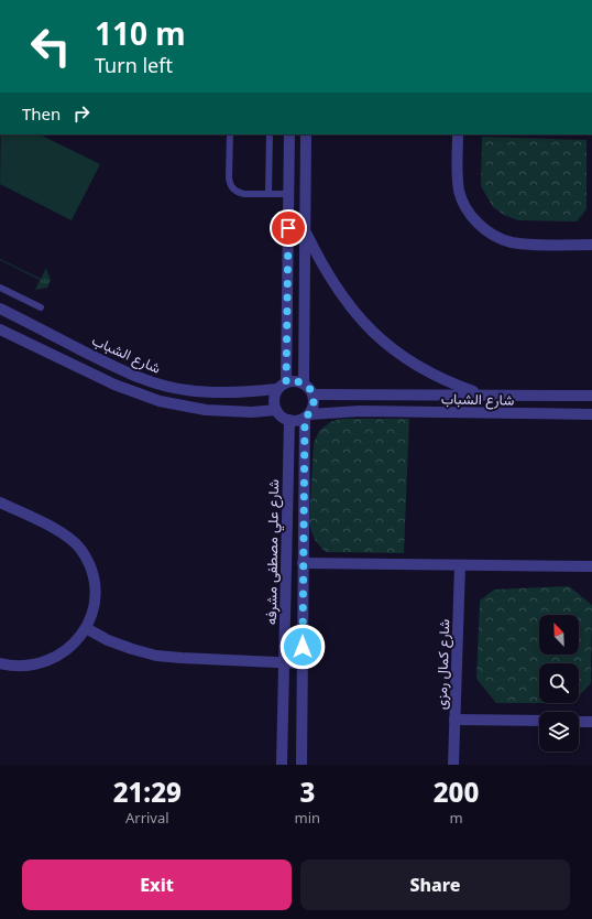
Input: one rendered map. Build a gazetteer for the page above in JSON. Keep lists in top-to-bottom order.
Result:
{
  "streets": {
    "street": ["شارع الشباب", "شارع علي مصطفى مشرفه", "شارع كمال رمزى"]
  },
  "crossings": [
    ["شارع الشباب", "شارع علي مصطفى مشرفه"]
  ],
  "north": "top left",
  "page": {
    "turn": ["110 m", "Turn left"],
    "then": "Then",
    "eta": [
      "21:29",
      "Arrival",
      "3",
      "min",
      "200",
      "m"
    ],
    "buttons": ["Exit", "Share"]
  }
}
